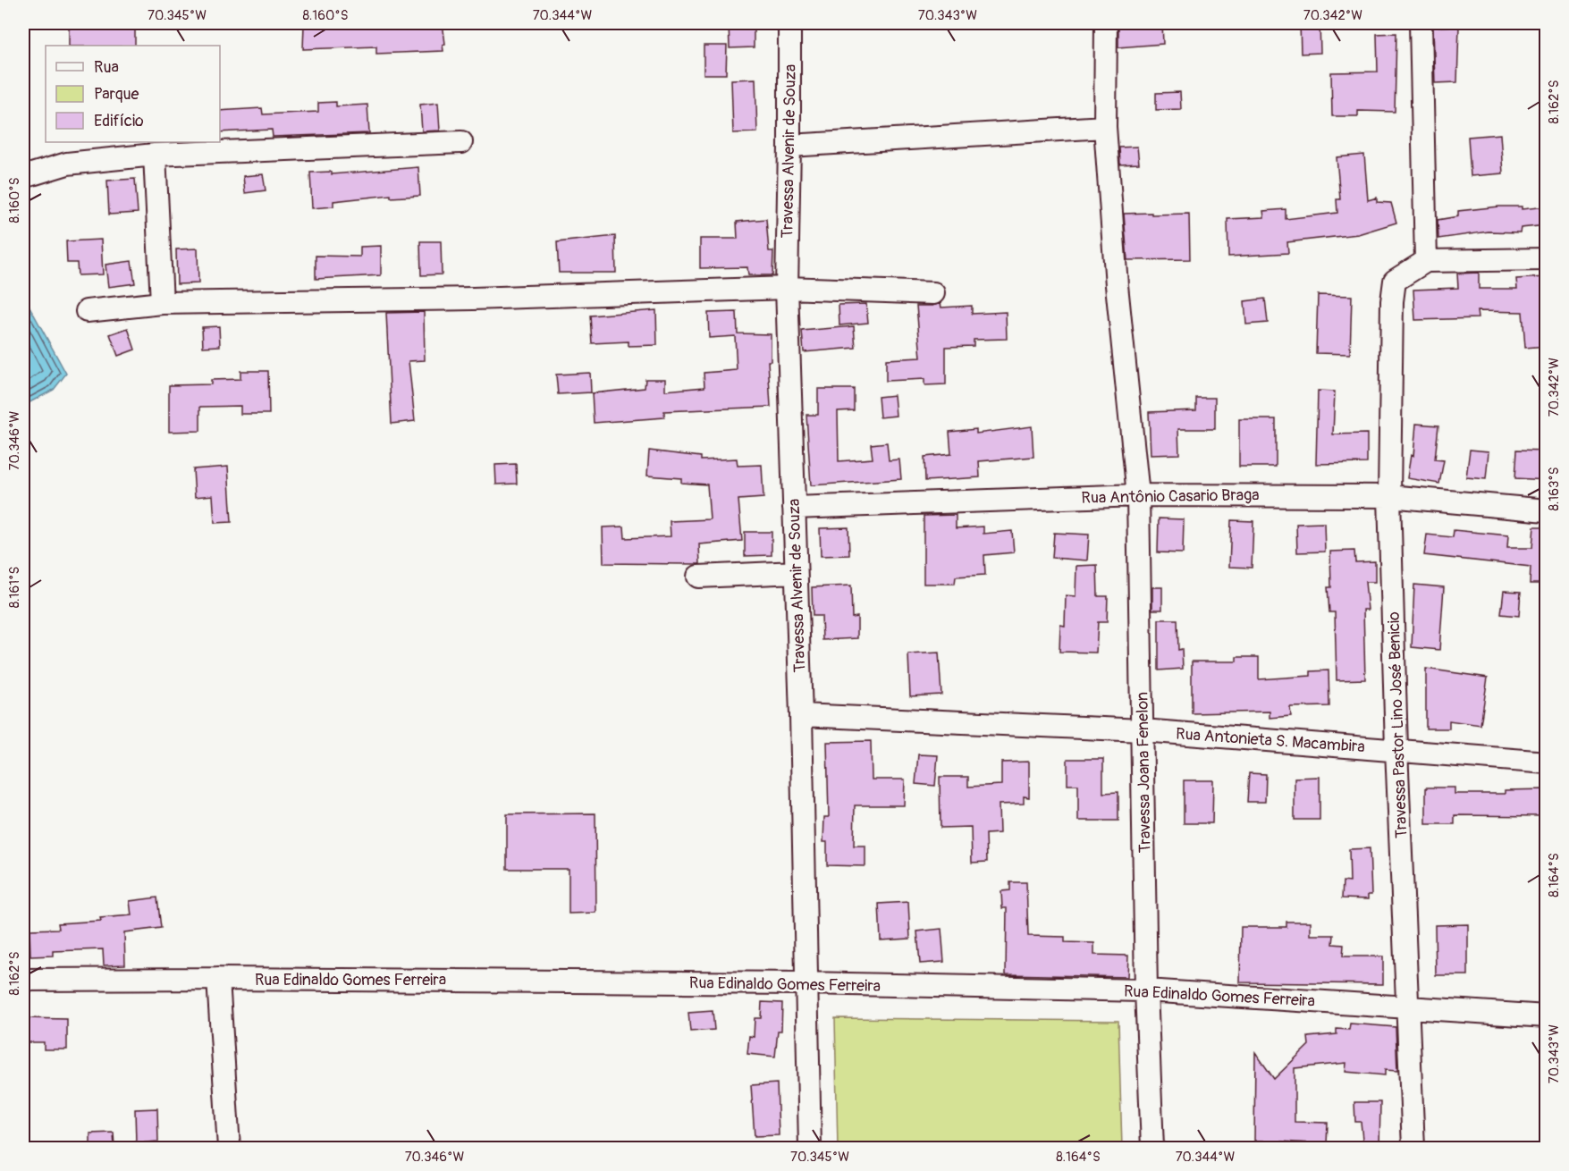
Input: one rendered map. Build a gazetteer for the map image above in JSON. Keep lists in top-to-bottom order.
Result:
{
  "streets": {
    "street": [
      "Travessa Alvenir de Souza",
      "Rua Antônio Casario Braga",
      "Travessa Pastor Lino José Benicio",
      "Rua Antonieta S. Macambira",
      "Travessa Joana Fenelon",
      "Rua Edinaldo Gomes Ferreira"
    ]
  },
  "crossings": [
    ["Travessa Alvenir de Souza", "Rua Antônio Casario Braga"],
    ["Travessa Alvenir de Souza", "Rua Antonieta S. Macambira"],
    ["Travessa Alvenir de Souza", "Rua Edinaldo Gomes Ferreira"],
    ["Rua Antônio Casario Braga", "Travessa Pastor Lino José Benicio"],
    ["Rua Antônio Casario Braga", "Travessa Joana Fenelon"],
    ["Travessa Pastor Lino José Benicio", "Rua Antonieta S. Macambira"],
    ["Travessa Pastor Lino José Benicio", "Rua Edinaldo Gomes Ferreira"],
    ["Rua Antonieta S. Macambira", "Travessa Joana Fenelon"],
    ["Travessa Joana Fenelon", "Rua Edinaldo Gomes Ferreira"]
  ],
  "legend": ["Rua", "Parque", "Edifício"],
  "coordinates": [
    "70.345°W",
    "8.160°S",
    "70.344°W",
    "70.343°W",
    "70.342°W",
    "8.162°S",
    "70.346°W",
    "8.163°S",
    "8.161°S",
    "8.164°S"
  ]
}
